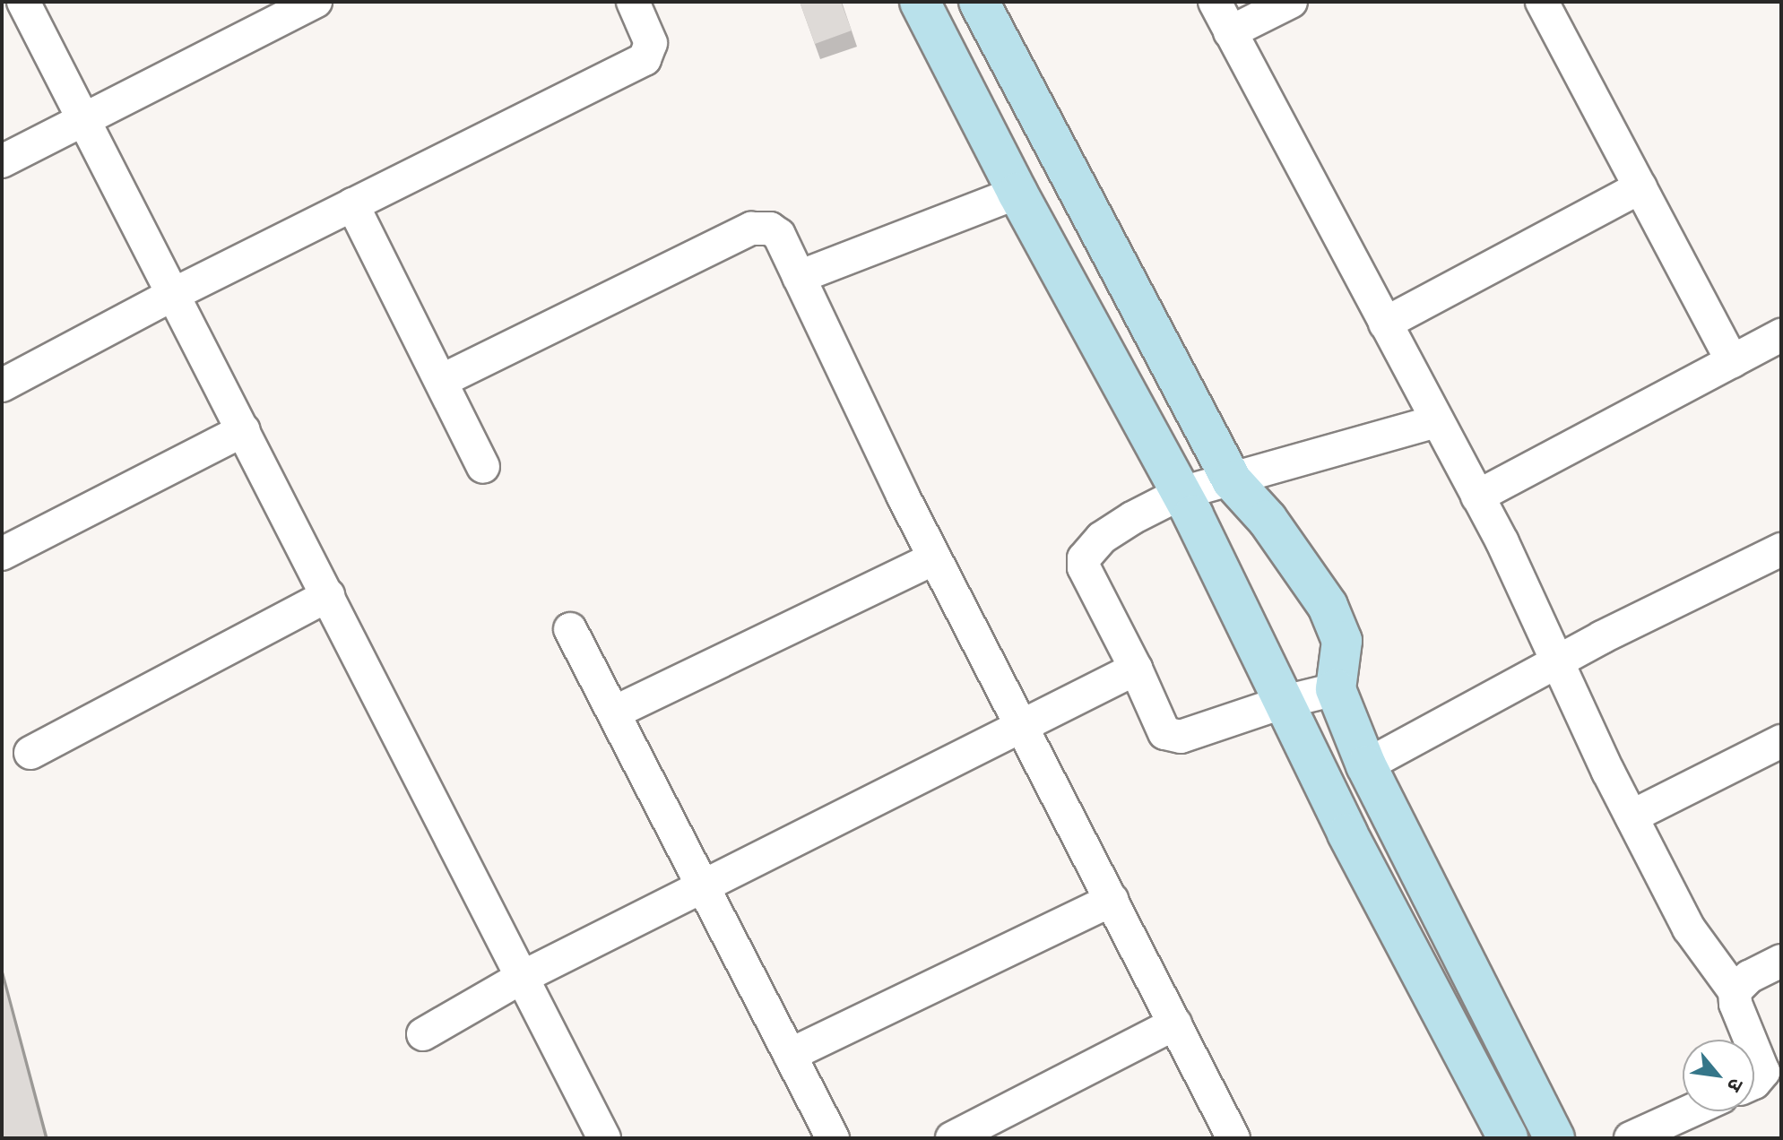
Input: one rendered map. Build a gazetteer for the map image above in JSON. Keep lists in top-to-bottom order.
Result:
{
  "north": "bottom right"
}
